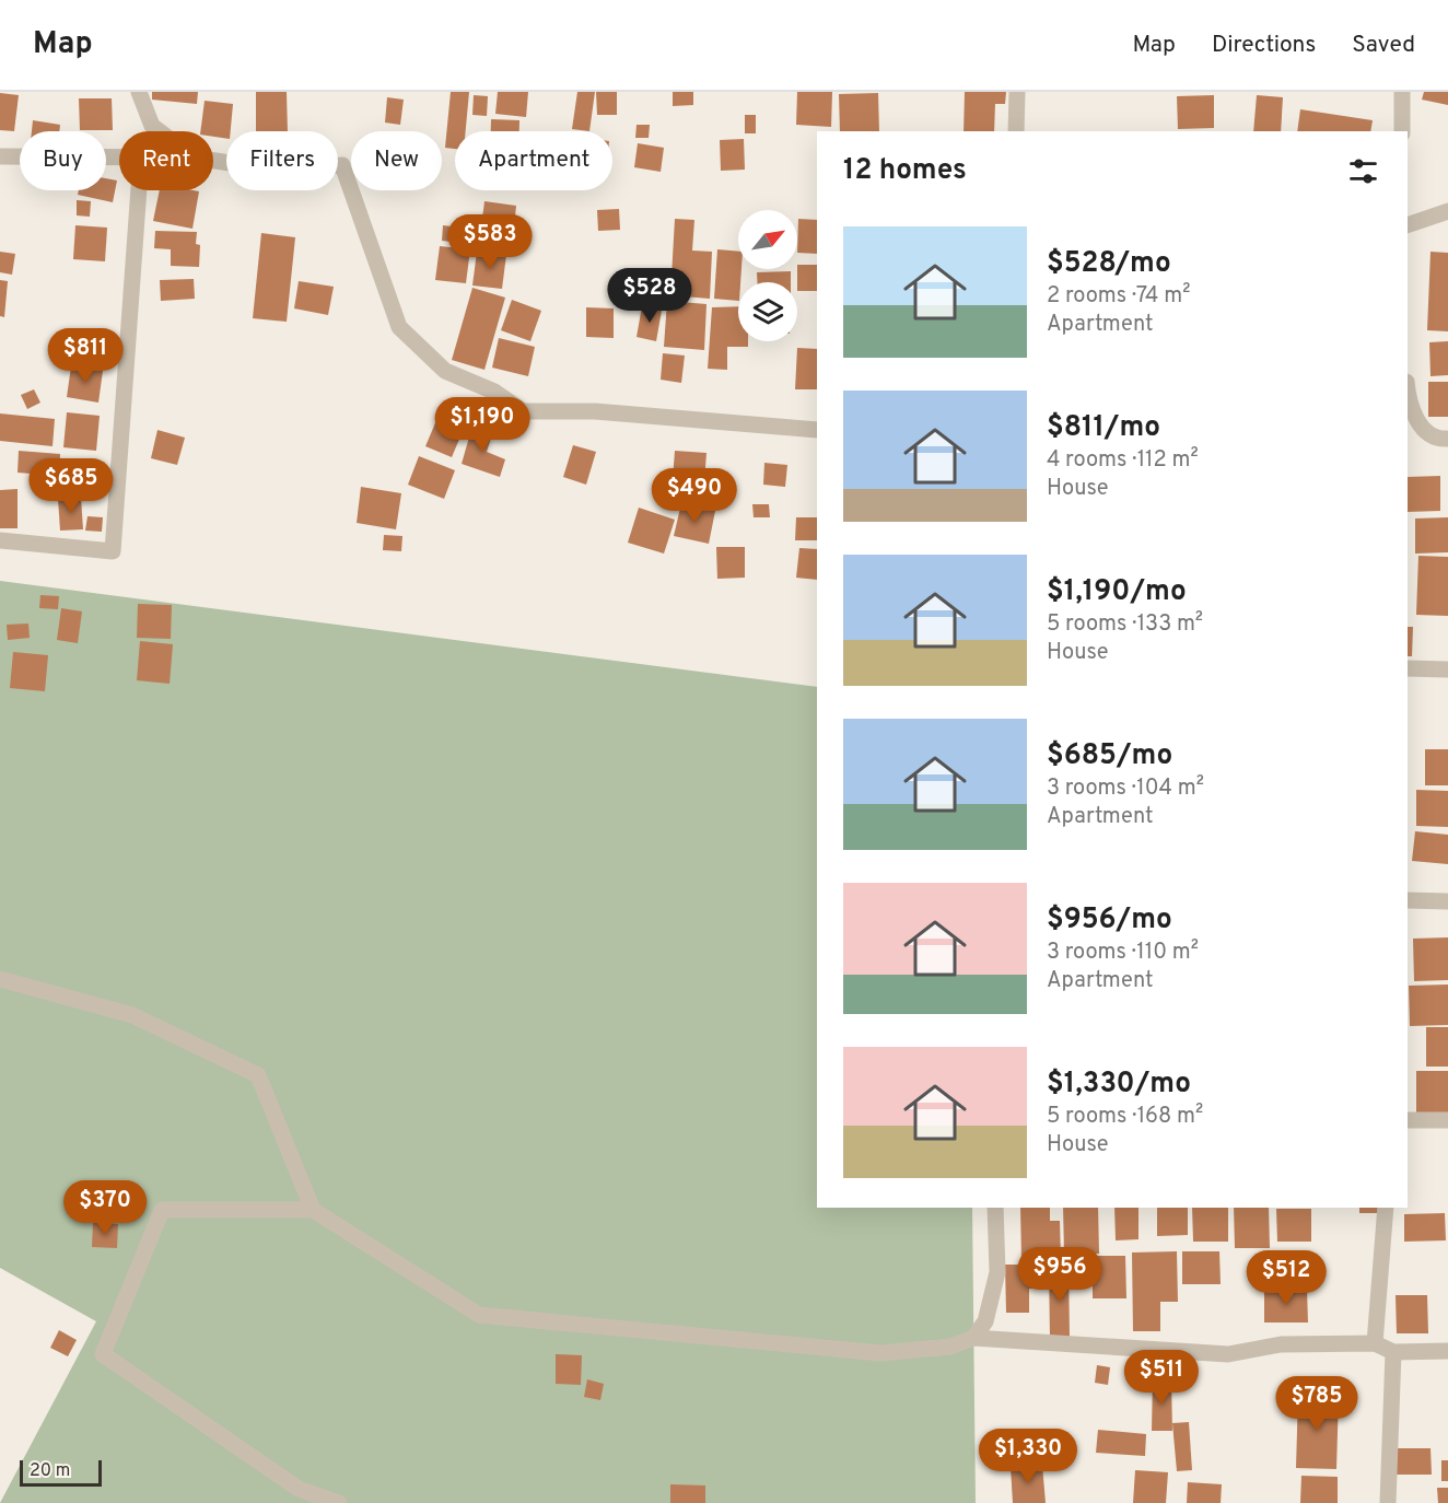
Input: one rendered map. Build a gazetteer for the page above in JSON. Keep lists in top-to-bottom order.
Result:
{
  "scale_bar": "20 m",
  "north": "top right",
  "page": {
    "header": "Map",
    "nav": ["Map", "Directions", "Saved"],
    "chip": [
      "Buy",
      "Rent",
      "Filters",
      "New",
      "Apartment"
    ],
    "heading": "12 homes",
    "list": [
      {
        "name": "$528/mo",
        "note": "2 rooms · 74 m² · Apartment"
      },
      {
        "name": "$811/mo",
        "note": "4 rooms · 112 m² · House"
      },
      {
        "name": "$1,190/mo",
        "note": "5 rooms · 133 m² · House"
      },
      {
        "name": "$685/mo",
        "note": "3 rooms · 104 m² · Apartment"
      },
      {
        "name": "$956/mo",
        "note": "3 rooms · 110 m² · Apartment"
      },
      {
        "name": "$1,330/mo",
        "note": "5 rooms · 168 m² · House"
      }
    ],
    "price": [
      "$583",
      "$528",
      "$811",
      "$1,190",
      "$685",
      "$490",
      "$370",
      "$956",
      "$512",
      "$511",
      "$785",
      "$1,330"
    ],
    "scale": "20 m"
  }
}
